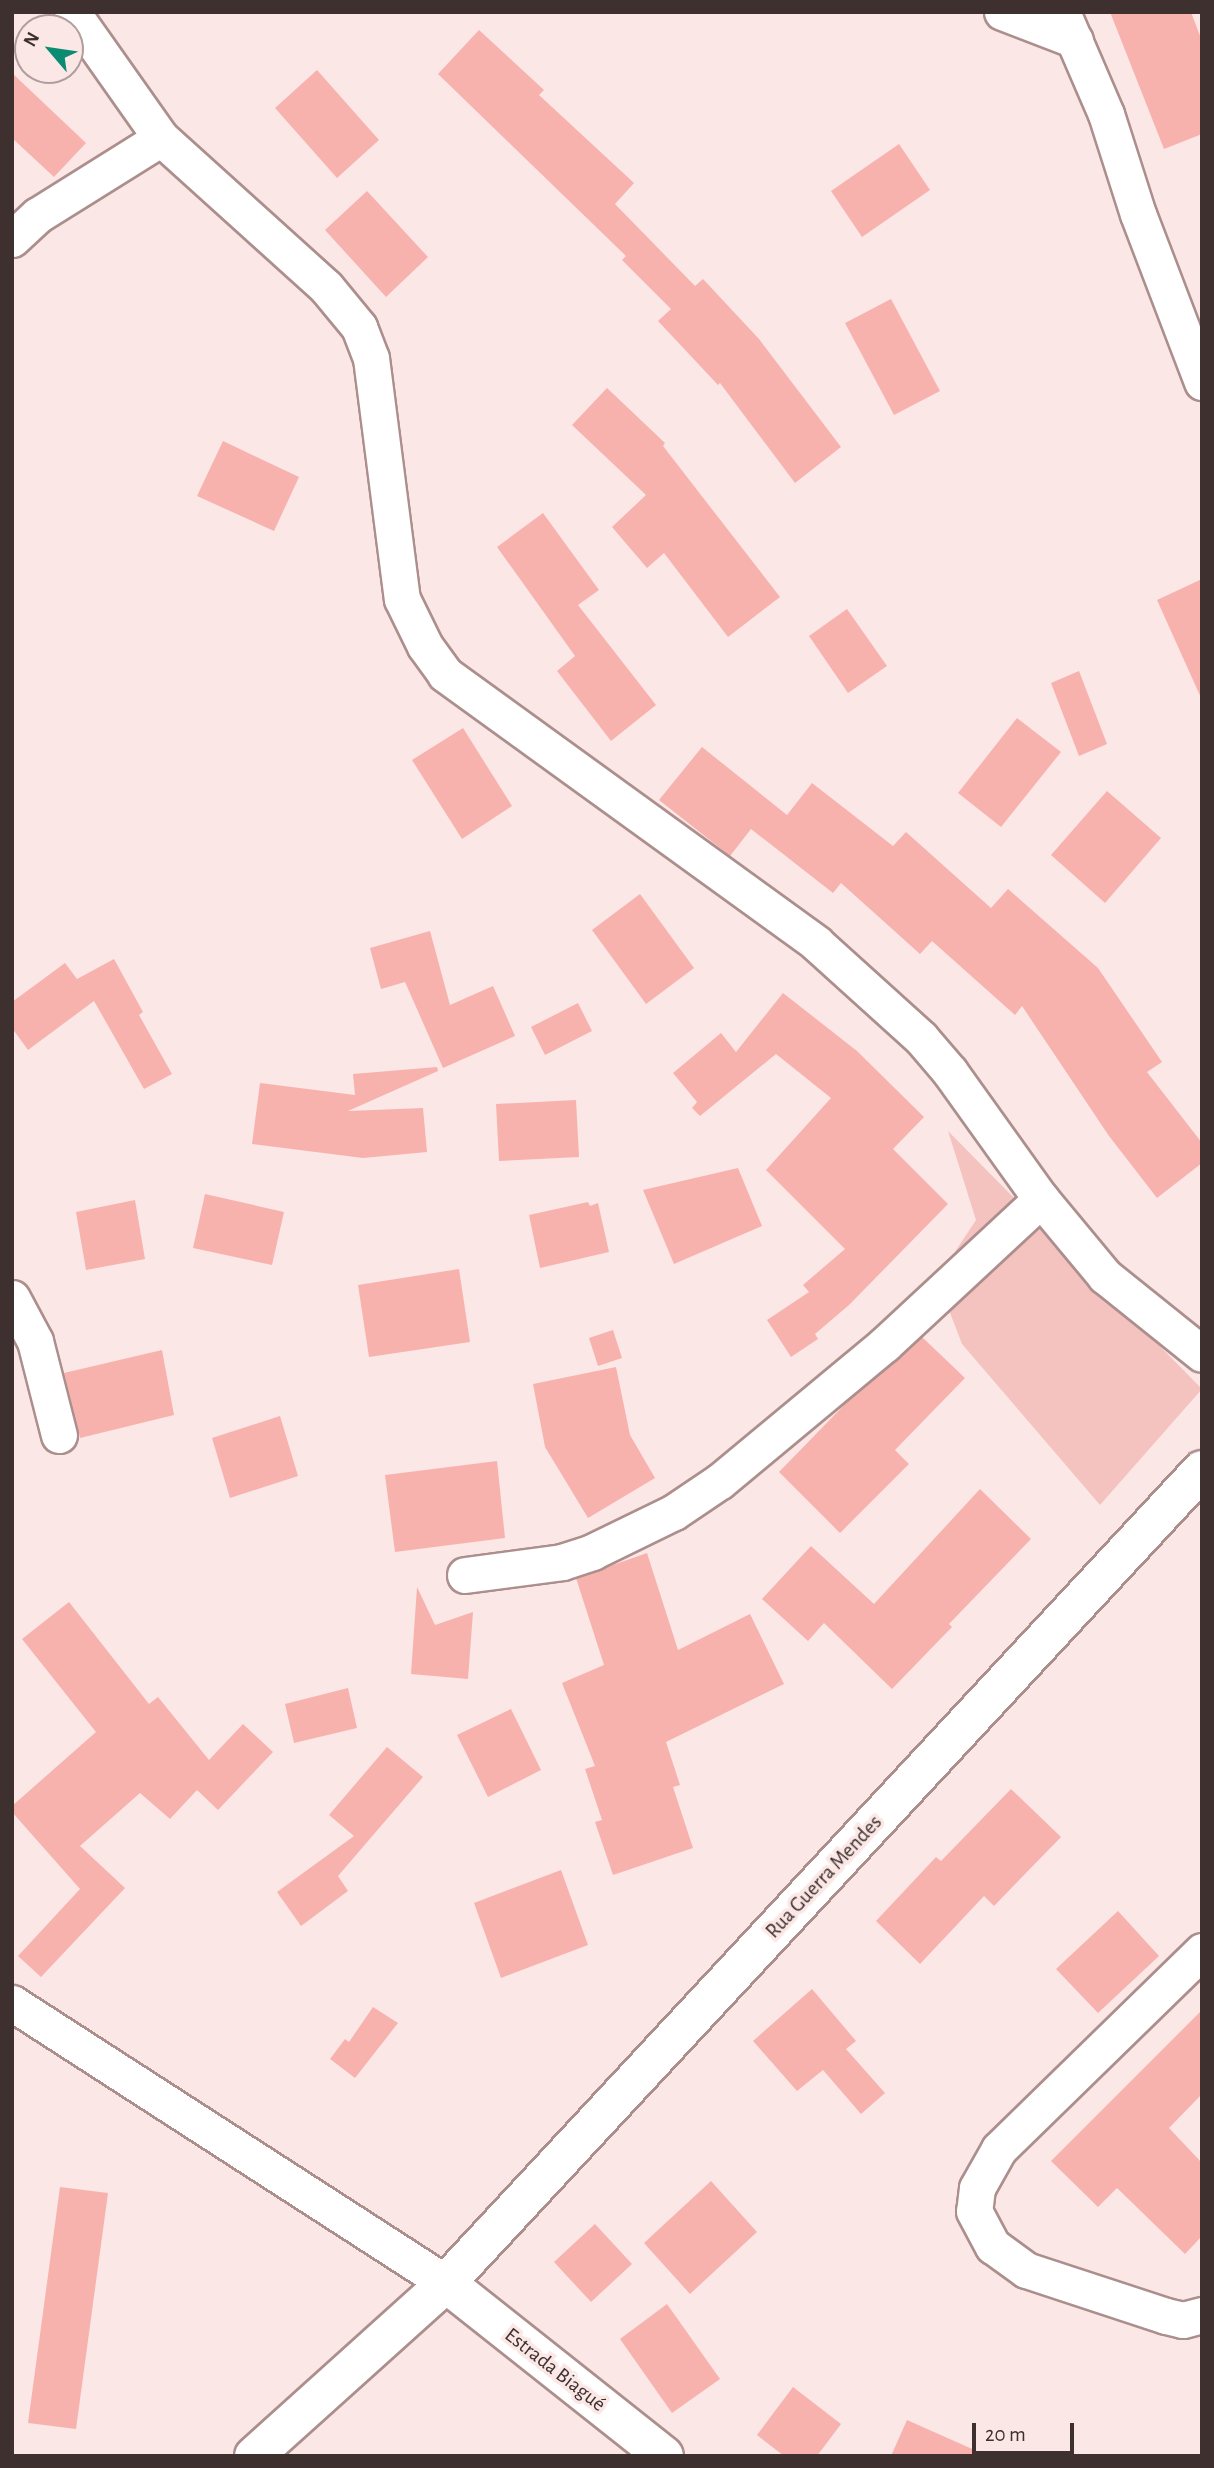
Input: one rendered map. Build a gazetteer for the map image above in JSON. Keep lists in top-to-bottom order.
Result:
{
  "streets": {
    "street": ["Rua Guerra Mendes", "Estrada Biagué"]
  },
  "crossings": [
    ["Rua Guerra Mendes", "Estrada Biagué"]
  ],
  "scale_bar": "20 m",
  "north": "top left"
}
